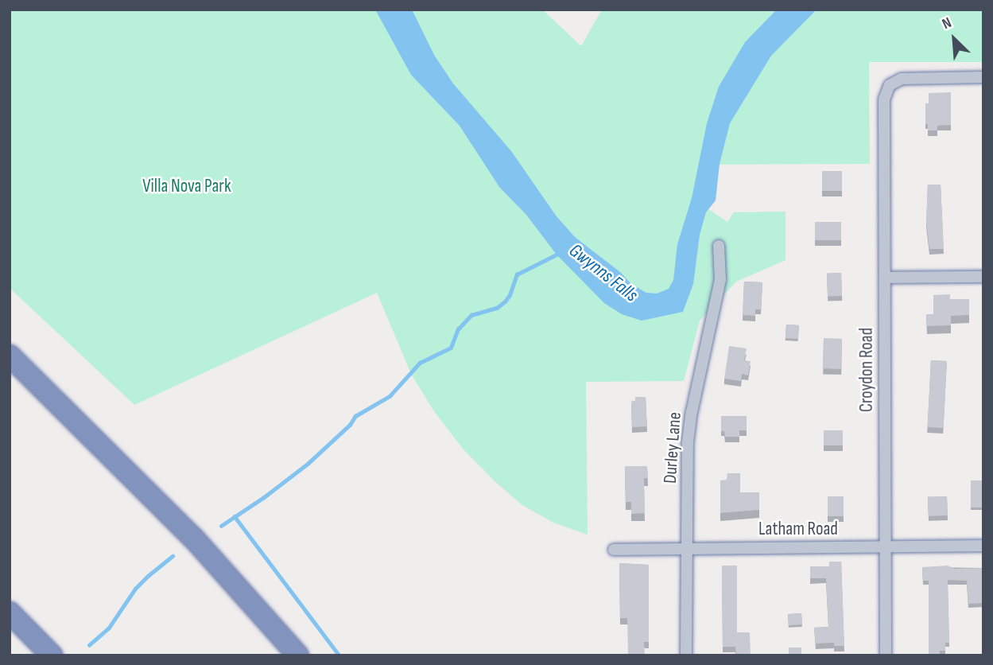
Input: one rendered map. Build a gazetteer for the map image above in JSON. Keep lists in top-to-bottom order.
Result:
{
  "streets": {
    "street": ["Croydon Road", "Durley Lane", "Latham Road"]
  },
  "crossings": [
    ["Croydon Road", "Latham Road"],
    ["Durley Lane", "Latham Road"]
  ],
  "water": ["Gwynns Falls"],
  "parks": ["Villa Nova Park"],
  "north": "top left"
}
